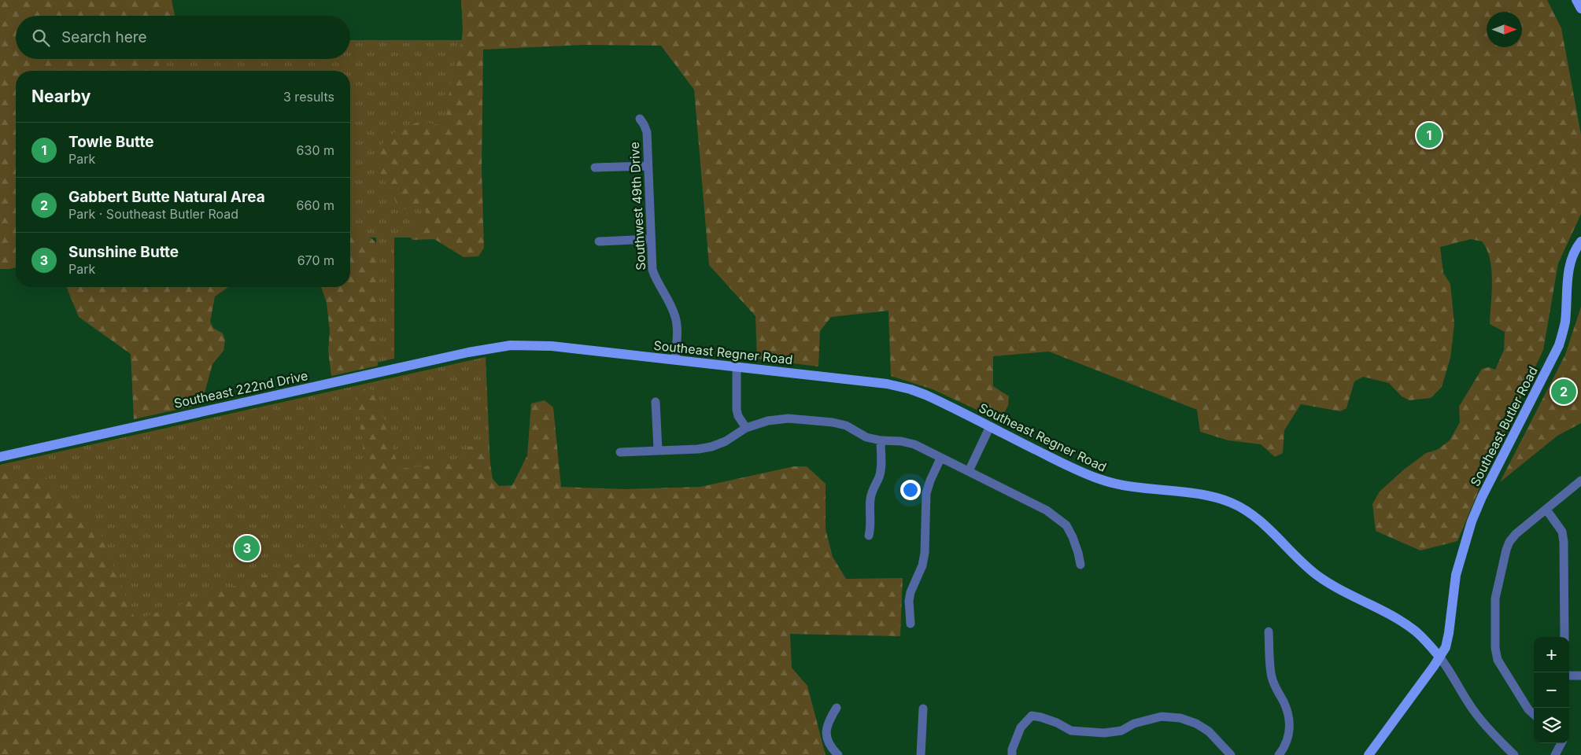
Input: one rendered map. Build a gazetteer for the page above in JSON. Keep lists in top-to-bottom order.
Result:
{
  "streets": {
    "main road": ["Southeast Regner Road", "Southeast 222nd Drive", "Southeast Butler Road"],
    "street": ["Southwest 49th Drive"]
  },
  "crossings": [
    ["Southwest 49th Drive", "Southeast Regner Road"],
    ["Southeast Regner Road", "Southeast 222nd Drive"],
    ["Southeast Regner Road", "Southeast Butler Road"]
  ],
  "north": "right",
  "page": {
    "search": "Search here",
    "heading": ["Nearby", "3 results"],
    "pins": ["1", "2", "3"],
    "list": [
      {
        "mark": "1",
        "name": "Towle Butte",
        "note": "Park",
        "value": "630 m"
      },
      {
        "mark": "2",
        "name": "Gabbert Butte Natural Area",
        "note": "Park · Southeast Butler Road",
        "value": "660 m"
      },
      {
        "mark": "3",
        "name": "Sunshine Butte",
        "note": "Park",
        "value": "670 m"
      }
    ],
    "map_buttons": ["+", "−"]
  }
}
